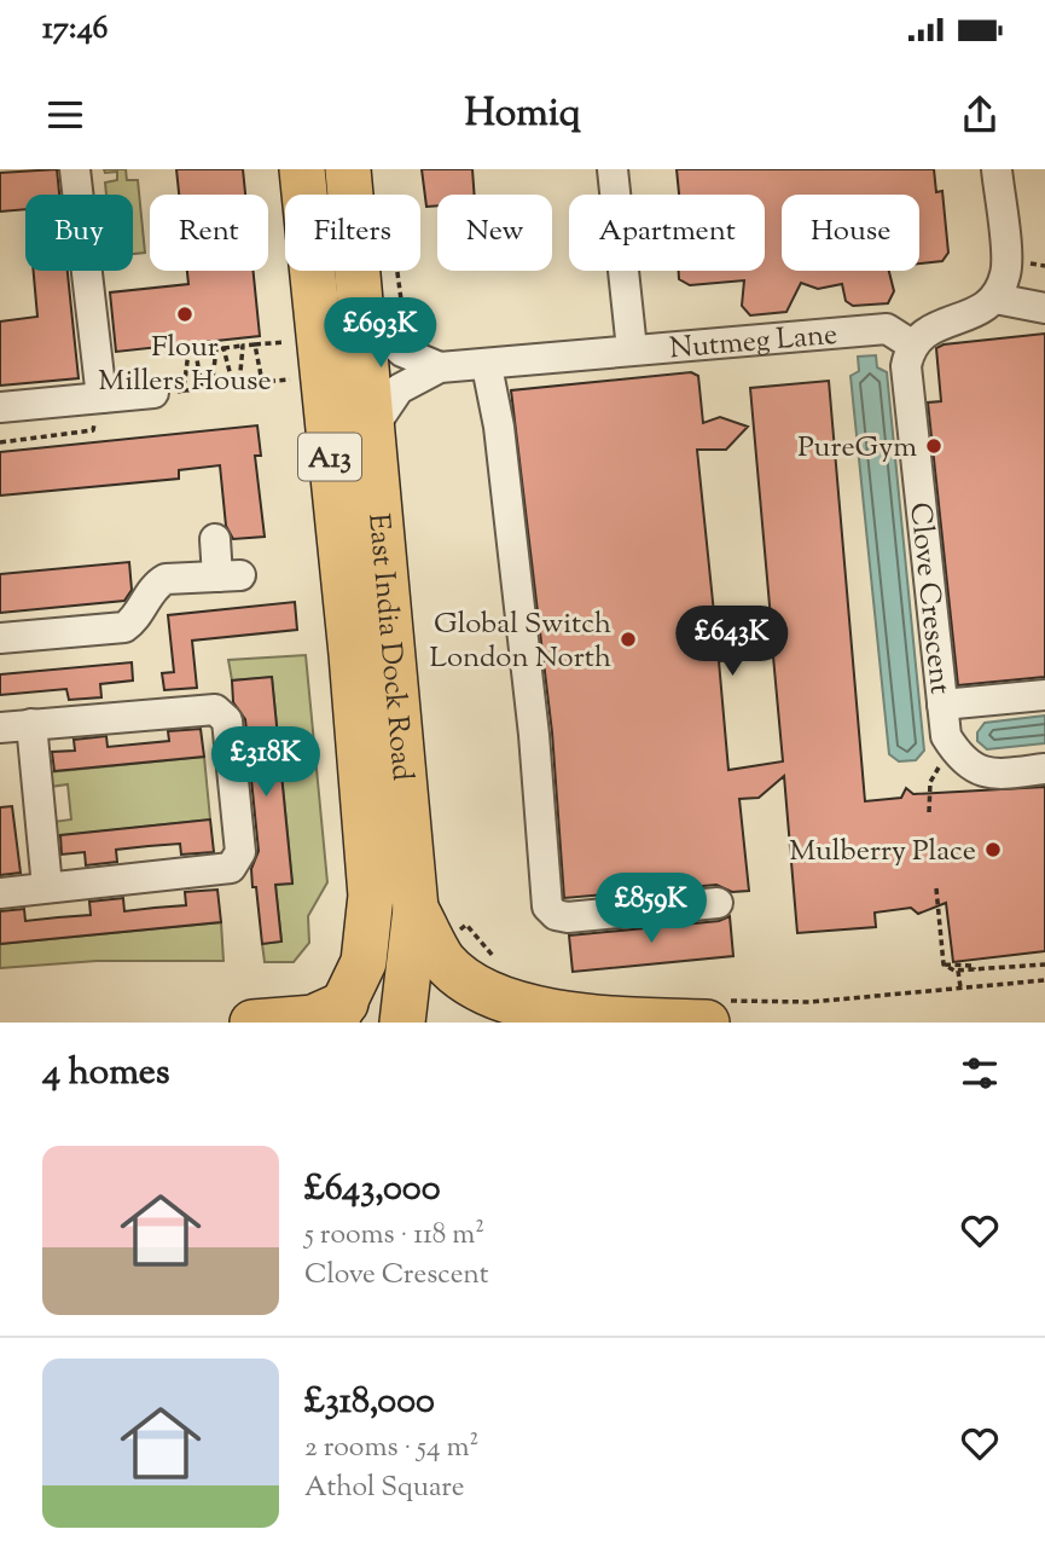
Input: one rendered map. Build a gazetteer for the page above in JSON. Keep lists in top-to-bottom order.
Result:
{
  "streets": {
    "highway": ["A13", "East India Dock Road"],
    "street": ["Nutmeg Lane", "Clove Crescent"]
  },
  "crossings": [
    ["Nutmeg Lane", "Clove Crescent"],
    ["Nutmeg Lane", "East India Dock Road"]
  ],
  "places": [
    "Flour Millers House",
    "PureGym",
    "Global Switch London North",
    "Mulberry Place"
  ],
  "page": {
    "status": "17:46",
    "header": "Homiq",
    "chip": [
      "Buy",
      "Rent",
      "Filters",
      "New",
      "Apartment",
      "House"
    ],
    "price": [
      "£693K",
      "£643K",
      "£318K",
      "£859K"
    ],
    "heading": "4 homes",
    "list": [
      {
        "name": "£643,000",
        "note": "5 rooms · 118 m² · Clove Crescent"
      },
      {
        "name": "£318,000",
        "note": "2 rooms · 54 m² · Athol Square"
      }
    ]
  }
}
